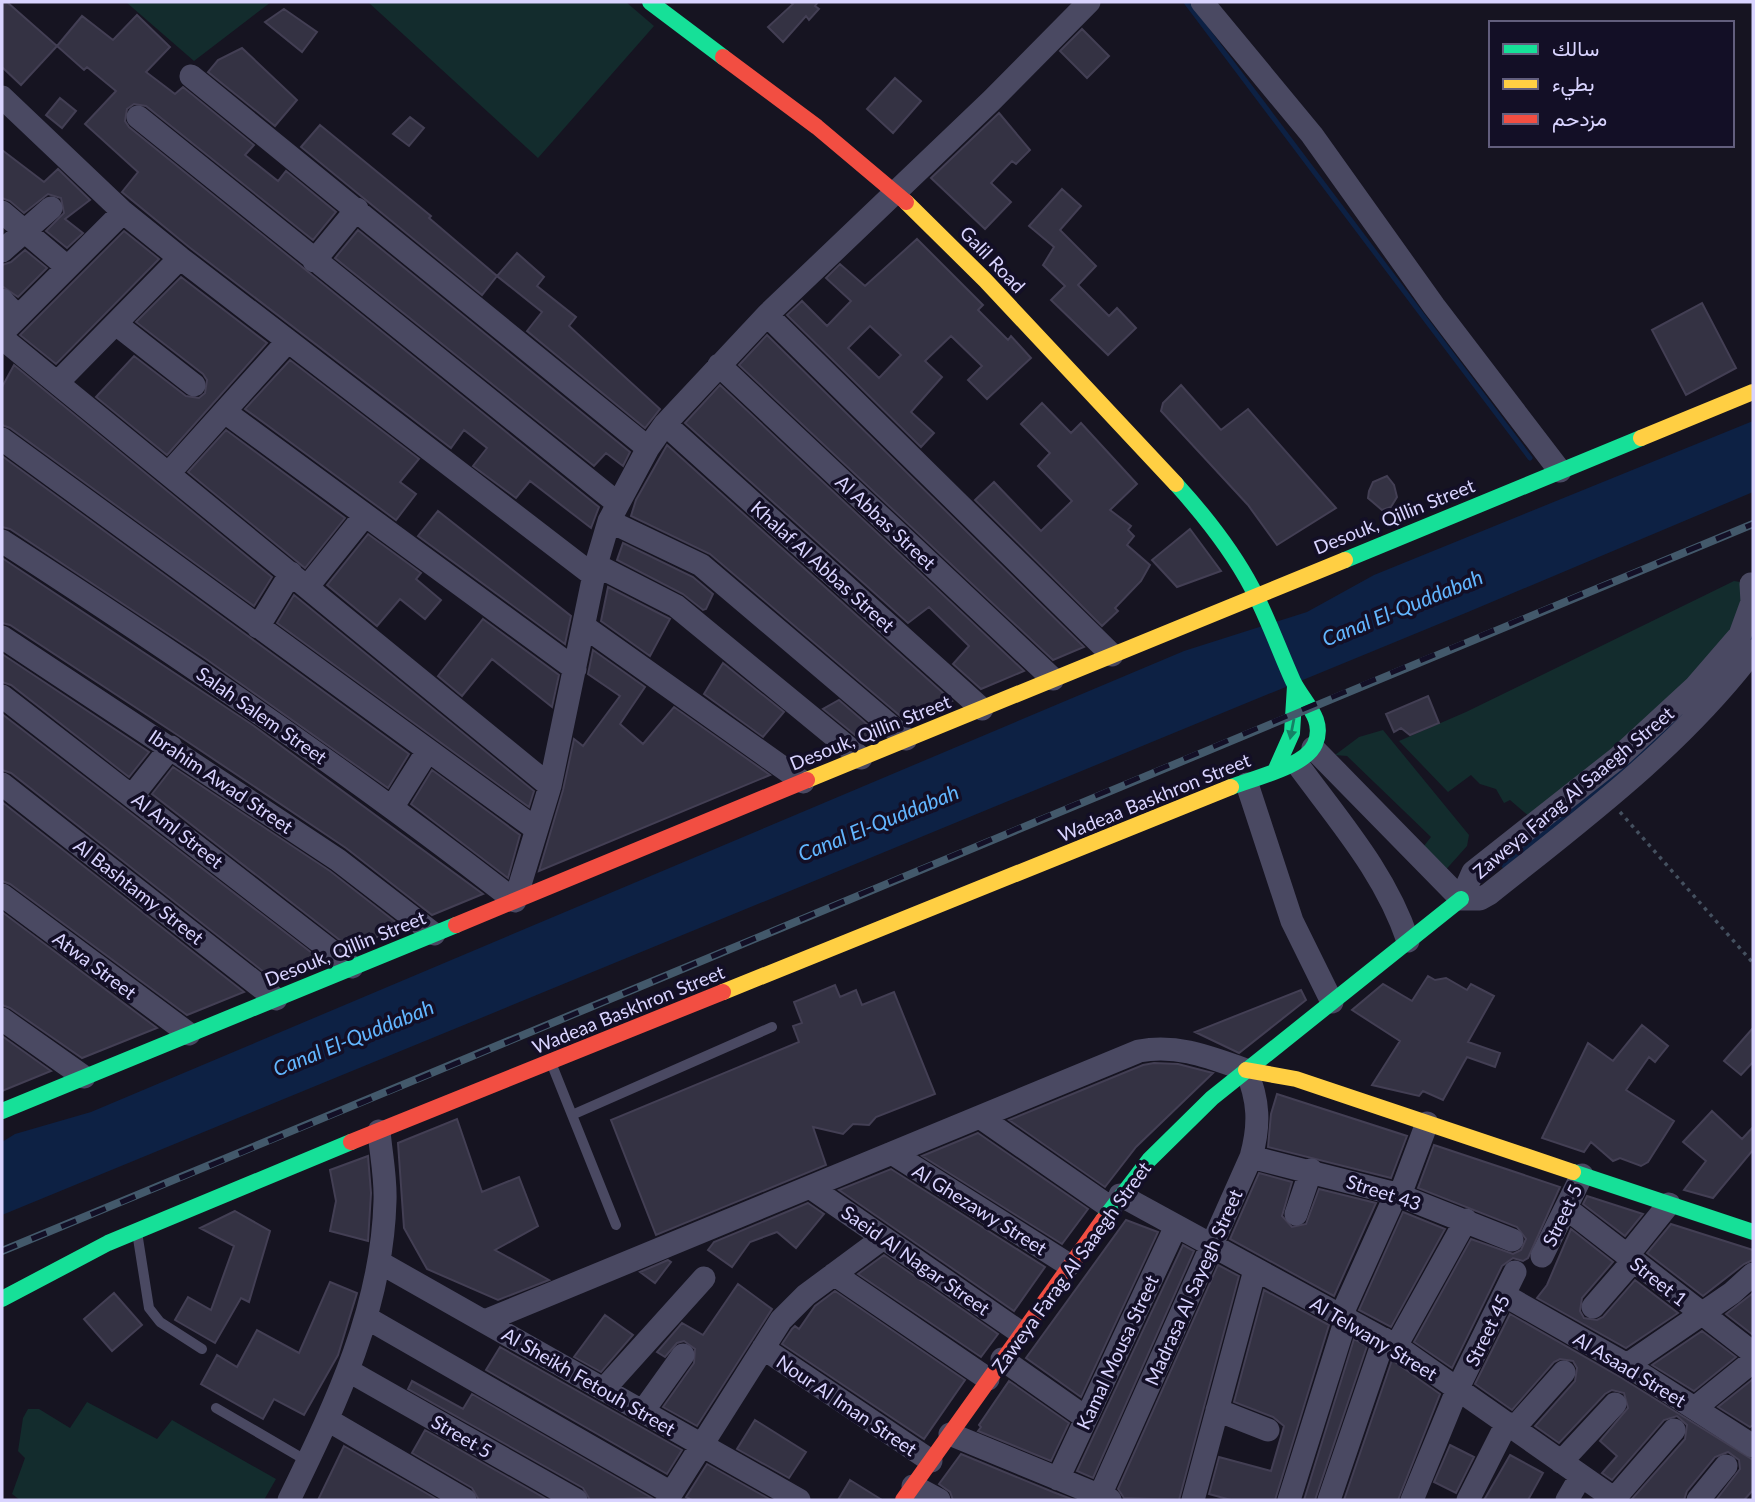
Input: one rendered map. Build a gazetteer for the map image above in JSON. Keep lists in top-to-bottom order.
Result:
{
  "streets": {
    "street": [
      "Galil Road",
      "Desouk, Qillin Street",
      "Al Abbas Street",
      "Khalaf Al Abbas Street",
      "Salah Salem Street",
      "Ibrahim Awad Street",
      "Zaweya Farag Al Saaegh Street",
      "Wadeaa Baskhron Street",
      "Al Aml Street",
      "Al Bashtamy Street",
      "Atwa Street",
      "Street 43",
      "Al Ghezawy Street",
      "Street 5",
      "Saeid Al Nagar Street",
      "Street 1",
      "Madrasa Al Sayegh Street",
      "Street 45",
      "Al Telwany Street",
      "Kamal Mousa Street",
      "Al Asaad Street",
      "Al Sheikh Fetouh Street",
      "Nour Al Iman Street"
    ]
  },
  "crossings": [
    ["Galil Road", "Desouk, Qillin Street"],
    ["Galil Road", "Wadeaa Baskhron Street"],
    ["Desouk, Qillin Street", "Al Abbas Street"],
    ["Desouk, Qillin Street", "Khalaf Al Abbas Street"],
    ["Desouk, Qillin Street", "Salah Salem Street"],
    ["Desouk, Qillin Street", "Ibrahim Awad Street"],
    ["Desouk, Qillin Street", "Al Aml Street"],
    ["Desouk, Qillin Street", "Al Bashtamy Street"],
    ["Desouk, Qillin Street", "Atwa Street"],
    ["Zaweya Farag Al Saaegh Street", "Al Ghezawy Street"],
    ["Zaweya Farag Al Saaegh Street", "Saeid Al Nagar Street"],
    ["Zaweya Farag Al Saaegh Street", "Madrasa Al Sayegh Street"],
    ["Zaweya Farag Al Saaegh Street", "Al Telwany Street"],
    ["Zaweya Farag Al Saaegh Street", "Nour Al Iman Street"],
    ["Street 43", "Madrasa Al Sayegh Street"],
    ["Street 5", "Street 1"],
    ["Madrasa Al Sayegh Street", "Al Telwany Street"],
    ["Street 45", "Al Telwany Street"],
    ["Street 45", "Al Asaad Street"],
    ["Al Telwany Street", "Kamal Mousa Street"]
  ],
  "water": ["Canal El-Quddabah"],
  "legend": ["سالك", "بطيء", "مزدحم"]
}
